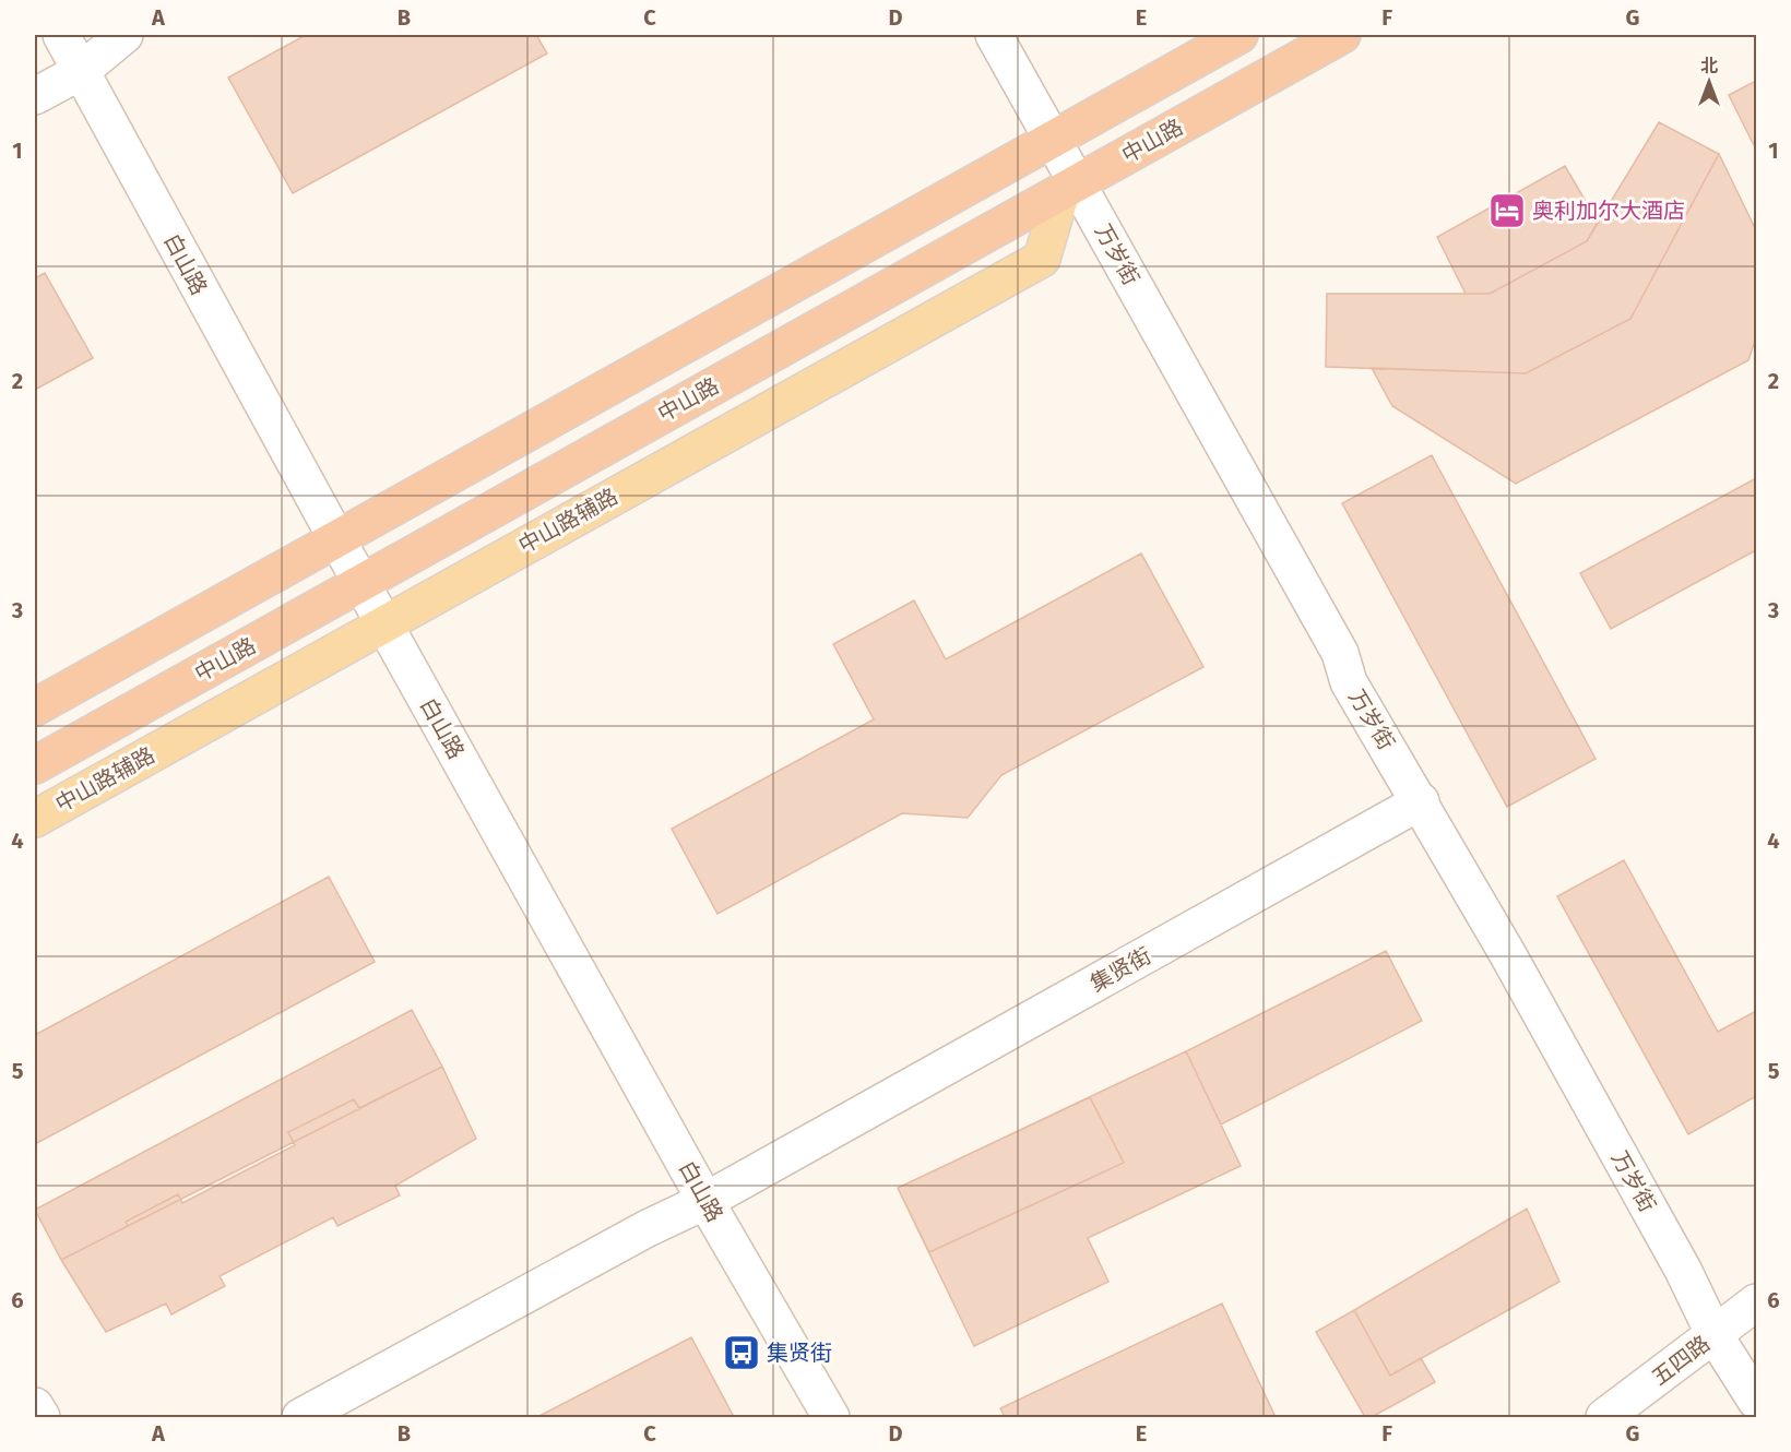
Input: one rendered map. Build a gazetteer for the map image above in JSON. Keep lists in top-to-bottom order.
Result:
{
  "streets": {
    "highway": ["中山路"],
    "main road": ["中山路辅路"],
    "street": [
      "万岁街",
      "白山路",
      "集贤街",
      "五四路"
    ]
  },
  "crossings": [
    ["中山路", "万岁街"],
    ["中山路", "白山路"],
    ["中山路", "中山路辅路"],
    ["万岁街", "中山路辅路"],
    ["万岁街", "集贤街"],
    ["万岁街", "五四路"],
    ["白山路", "中山路辅路"],
    ["白山路", "集贤街"]
  ],
  "places": {
    "hotel": ["奥利加尔大酒店"],
    "bus stop": ["集贤街"]
  },
  "north": "top",
  "grid": {
    "columns": [
      "A",
      "B",
      "C",
      "D",
      "E",
      "F",
      "G"
    ],
    "rows": [
      "1",
      "2",
      "3",
      "4",
      "5",
      "6"
    ]
  }
}
